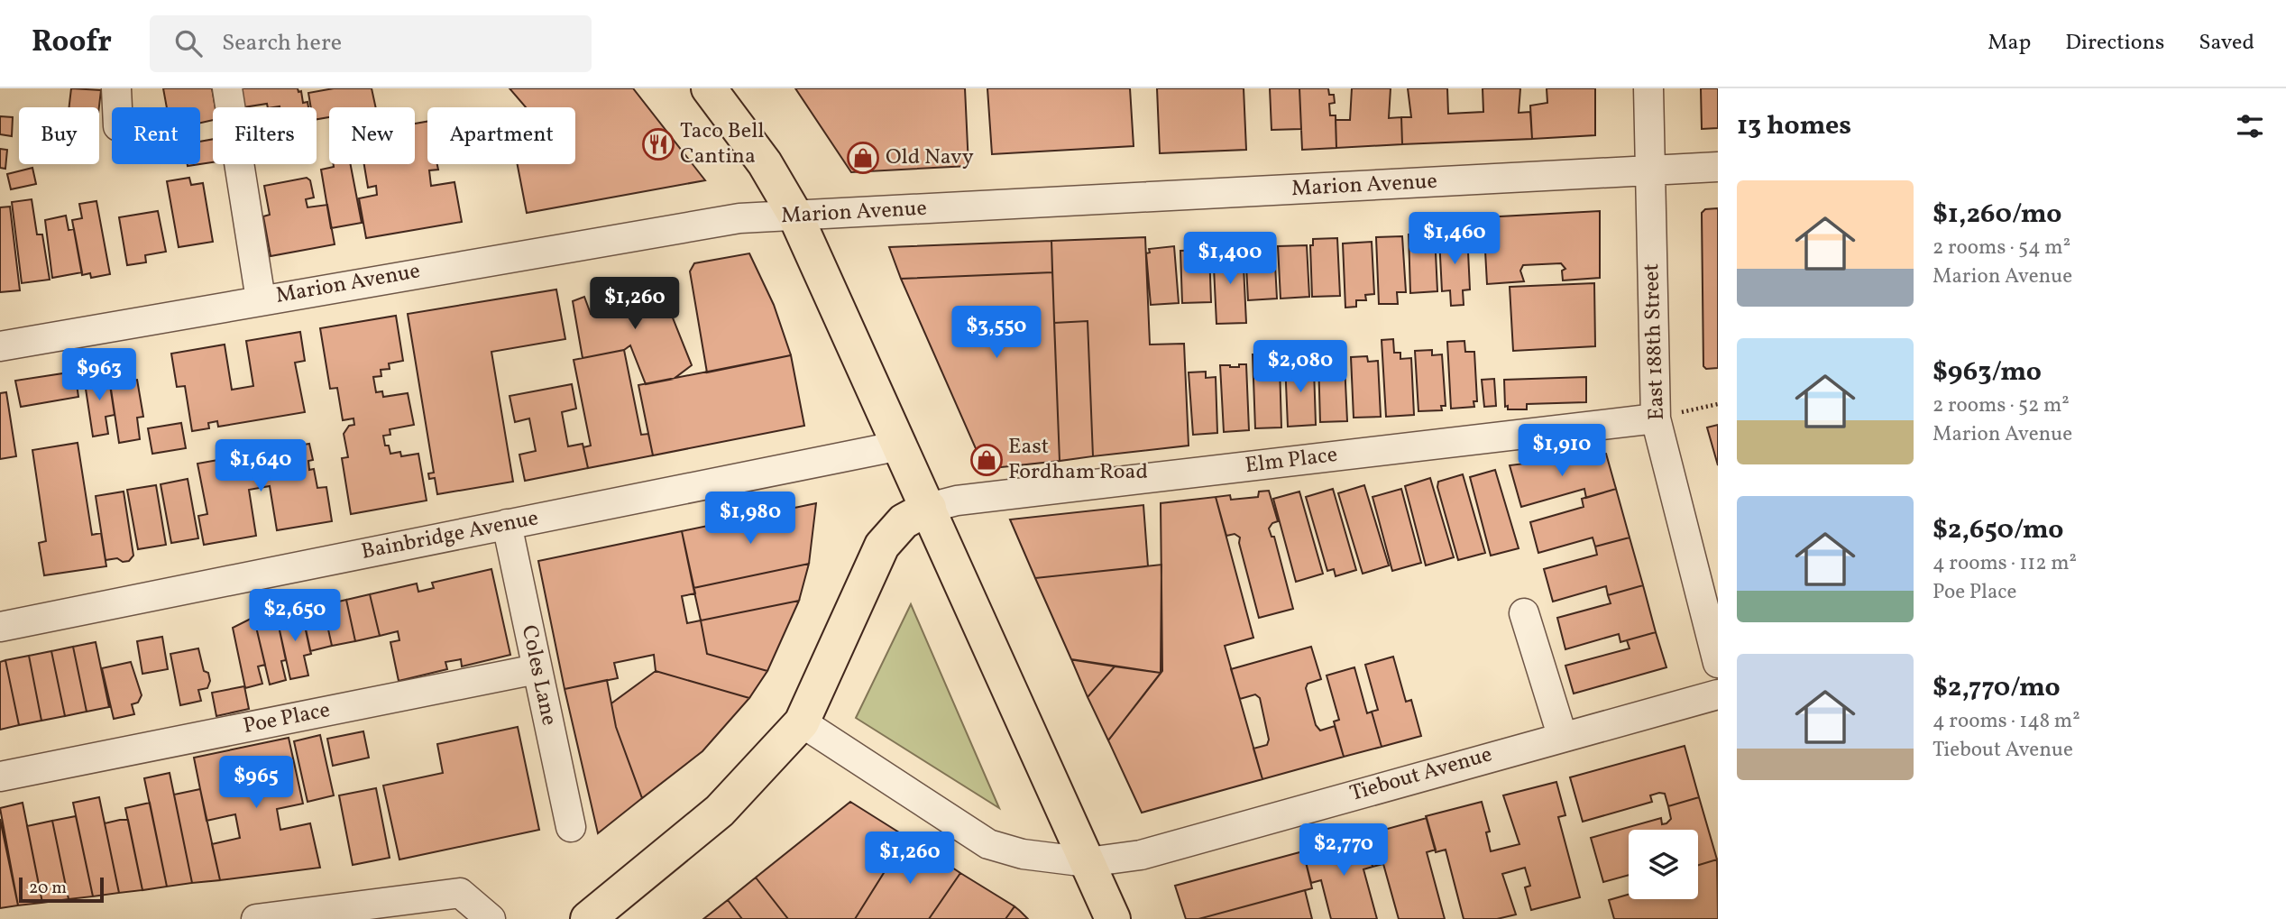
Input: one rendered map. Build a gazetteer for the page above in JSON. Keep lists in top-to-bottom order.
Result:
{
  "streets": {
    "street": [
      "Marion Avenue",
      "East 188th Street",
      "Elm Place",
      "Bainbridge Avenue",
      "Coles Lane",
      "Poe Place",
      "Tiebout Avenue"
    ]
  },
  "crossings": [
    ["Marion Avenue", "East 188th Street"],
    ["East 188th Street", "Elm Place"],
    ["Bainbridge Avenue", "Coles Lane"],
    ["Coles Lane", "Poe Place"]
  ],
  "places": {
    "restaurant": ["Taco Bell Cantina"],
    "shop": ["Old Navy", "East Fordham Road"]
  },
  "scale_bar": "20 m",
  "page": {
    "header": "Roofr",
    "search": "Search here",
    "nav": ["Map", "Directions", "Saved"],
    "heading": "13 homes",
    "chip": [
      "Buy",
      "Rent",
      "Filters",
      "New",
      "Apartment"
    ],
    "list": [
      {
        "name": "$1,260/mo",
        "note": "2 rooms · 54 m² · Marion Avenue"
      },
      {
        "name": "$963/mo",
        "note": "2 rooms · 52 m² · Marion Avenue"
      },
      {
        "name": "$2,650/mo",
        "note": "4 rooms · 112 m² · Poe Place"
      },
      {
        "name": "$2,770/mo",
        "note": "4 rooms · 148 m² · Tiebout Avenue"
      }
    ],
    "price": [
      "$1,460",
      "$1,400",
      "$1,260",
      "$3,550",
      "$2,080",
      "$963",
      "$1,910",
      "$1,640",
      "$1,980",
      "$2,650",
      "$965",
      "$2,770",
      "$1,260"
    ],
    "scale": "20 m"
  }
}
